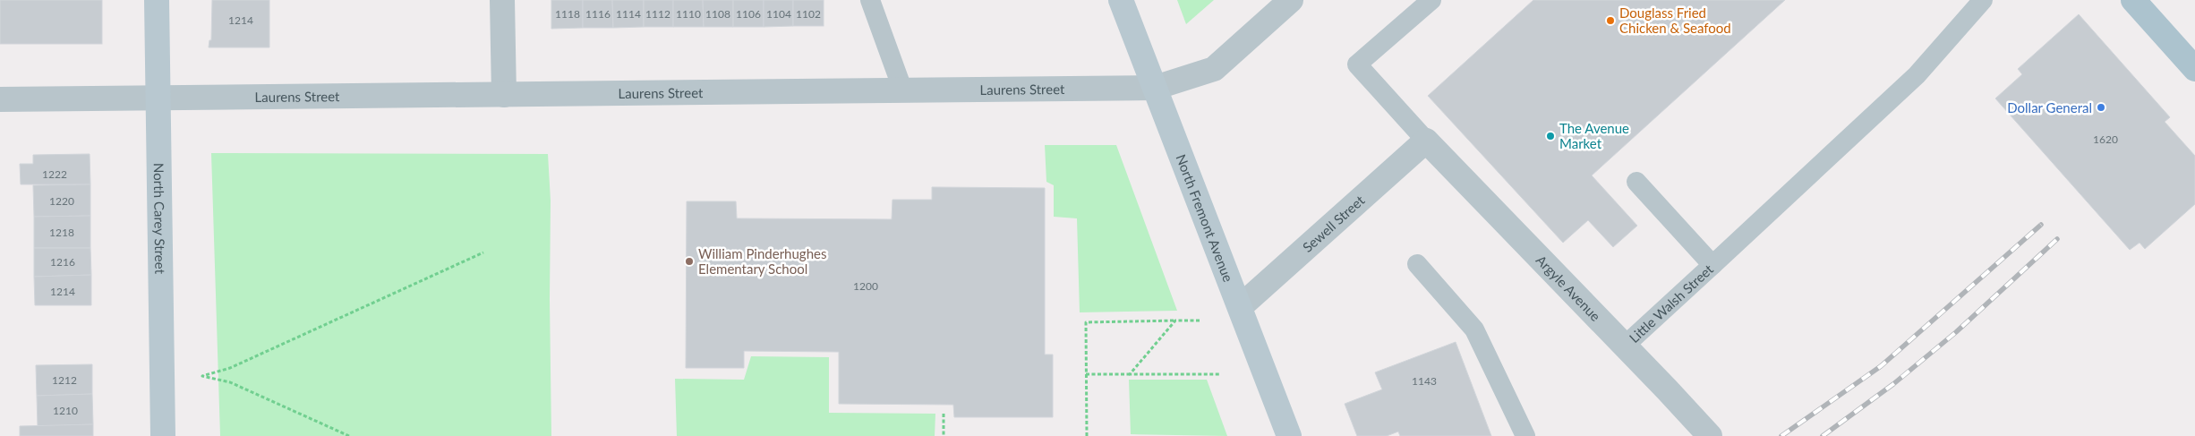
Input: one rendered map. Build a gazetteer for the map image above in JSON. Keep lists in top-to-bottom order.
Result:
{
  "streets": {
    "main road": ["North Fremont Avenue", "North Carey Street"],
    "street": ["Laurens Street", "Sewell Street", "Argyle Avenue"],
    "lane": ["Little Walsh Street"]
  },
  "crossings": [
    ["Laurens Street", "North Fremont Avenue"],
    ["Laurens Street", "North Carey Street"],
    ["North Fremont Avenue", "Sewell Street"],
    ["Sewell Street", "Argyle Avenue"],
    ["Argyle Avenue", "Little Walsh Street"]
  ],
  "places": [
    "Douglass Fried Chicken & Seafood",
    "Dollar General",
    "The Avenue Market",
    "William Pinderhughes Elementary School"
  ],
  "house_numbers": [
    "1118",
    "1116",
    "1114",
    "1112",
    "1110",
    "1108",
    "1106",
    "1104",
    "1102",
    "1214",
    "1620",
    "1222",
    "1220",
    "1218",
    "1216",
    "1200",
    "1214",
    "1212",
    "1143",
    "1210"
  ]
}
